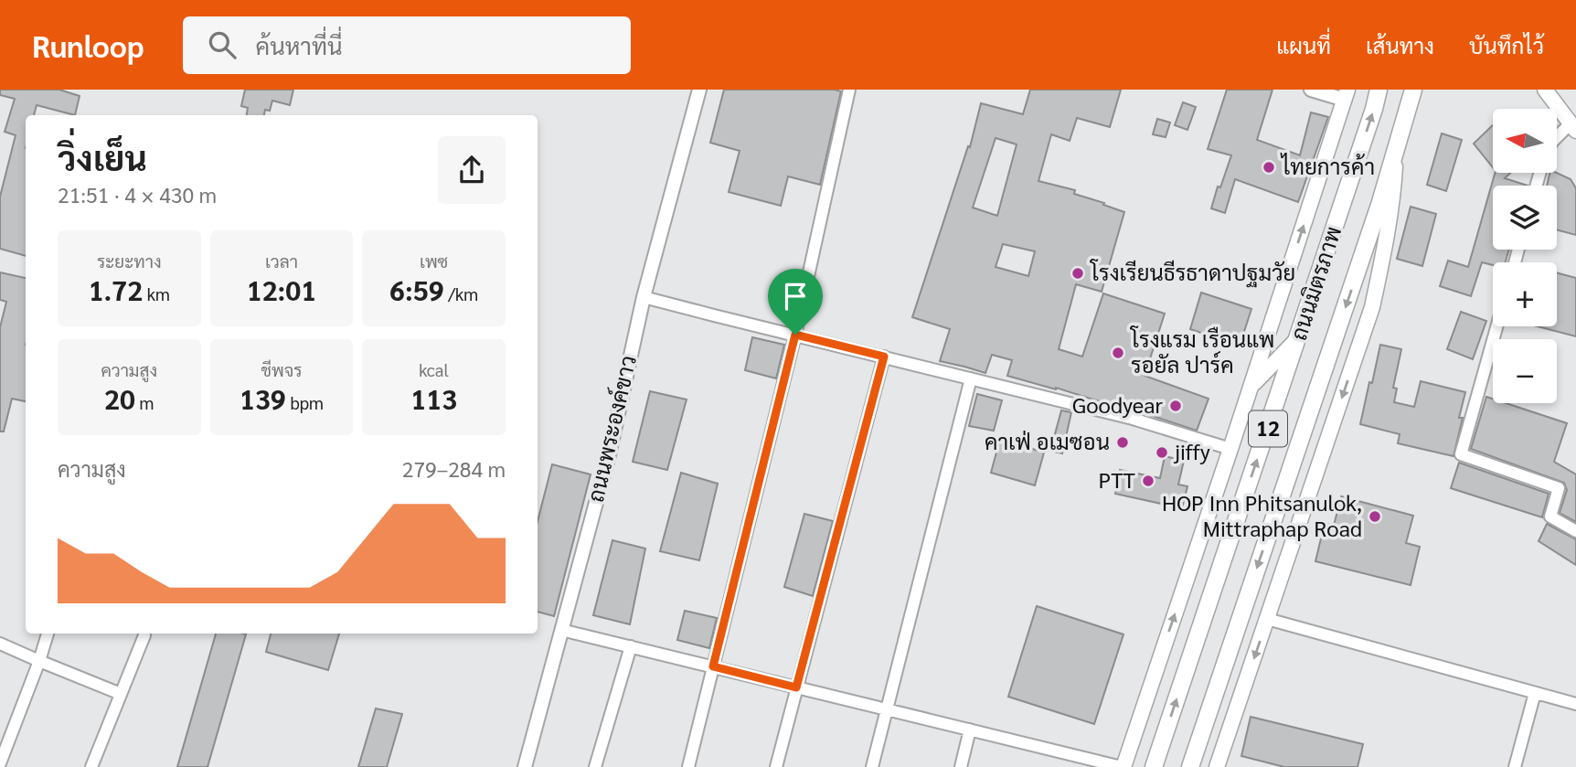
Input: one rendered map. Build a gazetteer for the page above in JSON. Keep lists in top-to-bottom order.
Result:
{
  "streets": {
    "main road": ["ถนนมิตรภาพ", "12"],
    "street": ["ถนนพระองค์ขาว"]
  },
  "places": [
    "ไทยการค้า",
    "โรงเรียนธีรธาดาปฐมวัย",
    "โรงแรม เรือนแพ รอยัล ปาร์ค",
    "Goodyear",
    "คาเฟ่ อเมซอน",
    "jiffy",
    "PTT",
    "HOP Inn Phitsanulok, Mittraphap Road"
  ],
  "north": "left",
  "page": {
    "header": "Runloop",
    "search": "ค้นหาที่นี่",
    "nav": ["แผนที่", "เส้นทาง", "บันทึกไว้"],
    "map_buttons": ["+", "−"],
    "heading": ["วิ่งเย็น", "21:51 · 4 × 430 m"],
    "stats": [
      ["ระยะทาง", "1.72 km"],
      ["เวลา", "12:01"],
      ["เพซ", "6:59 /km"],
      ["ความสูง", "20 m"],
      ["ชีพจร", "139 bpm"],
      ["kcal", "113"]
    ],
    "chart": ["ความสูง", "279–284 m"]
  }
}
